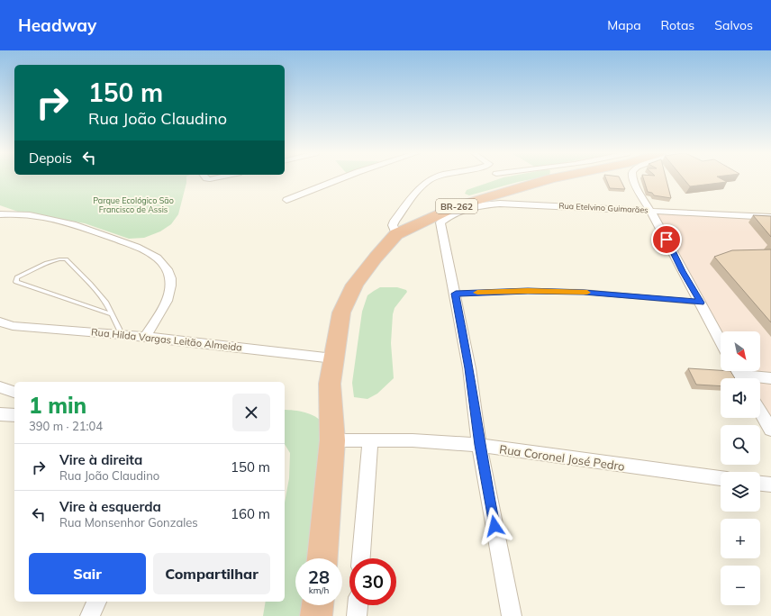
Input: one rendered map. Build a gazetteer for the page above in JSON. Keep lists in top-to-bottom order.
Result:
{
  "streets": {
    "highway": ["BR-262"],
    "street": ["Rua Etelvino Guimarães", "Rua Hilda Vargas Leitão Almeida", "Rua Coronel José Pedro"]
  },
  "crossings": [
    ["BR-262", "Rua Hilda Vargas Leitão Almeida"],
    ["BR-262", "Rua Coronel José Pedro"]
  ],
  "parks": ["Parque Ecológico São Francisco de Assis"],
  "north": "bottom right",
  "page": {
    "header": "Headway",
    "nav": ["Mapa", "Rotas", "Salvos"],
    "turn": ["150 m", "Rua João Claudino"],
    "then": "Depois",
    "map_buttons": ["+", "−"],
    "heading": ["1 min", "390 m · 21:04"],
    "list": [
      {
        "name": "Vire à direita",
        "note": "Rua João Claudino",
        "value": "150 m"
      },
      {
        "name": "Vire à esquerda",
        "note": "Rua Monsenhor Gonzales",
        "value": "160 m"
      }
    ],
    "buttons": ["Sair", "Compartilhar"],
    "speed": "28 km/h",
    "limit": "30"
  }
}
